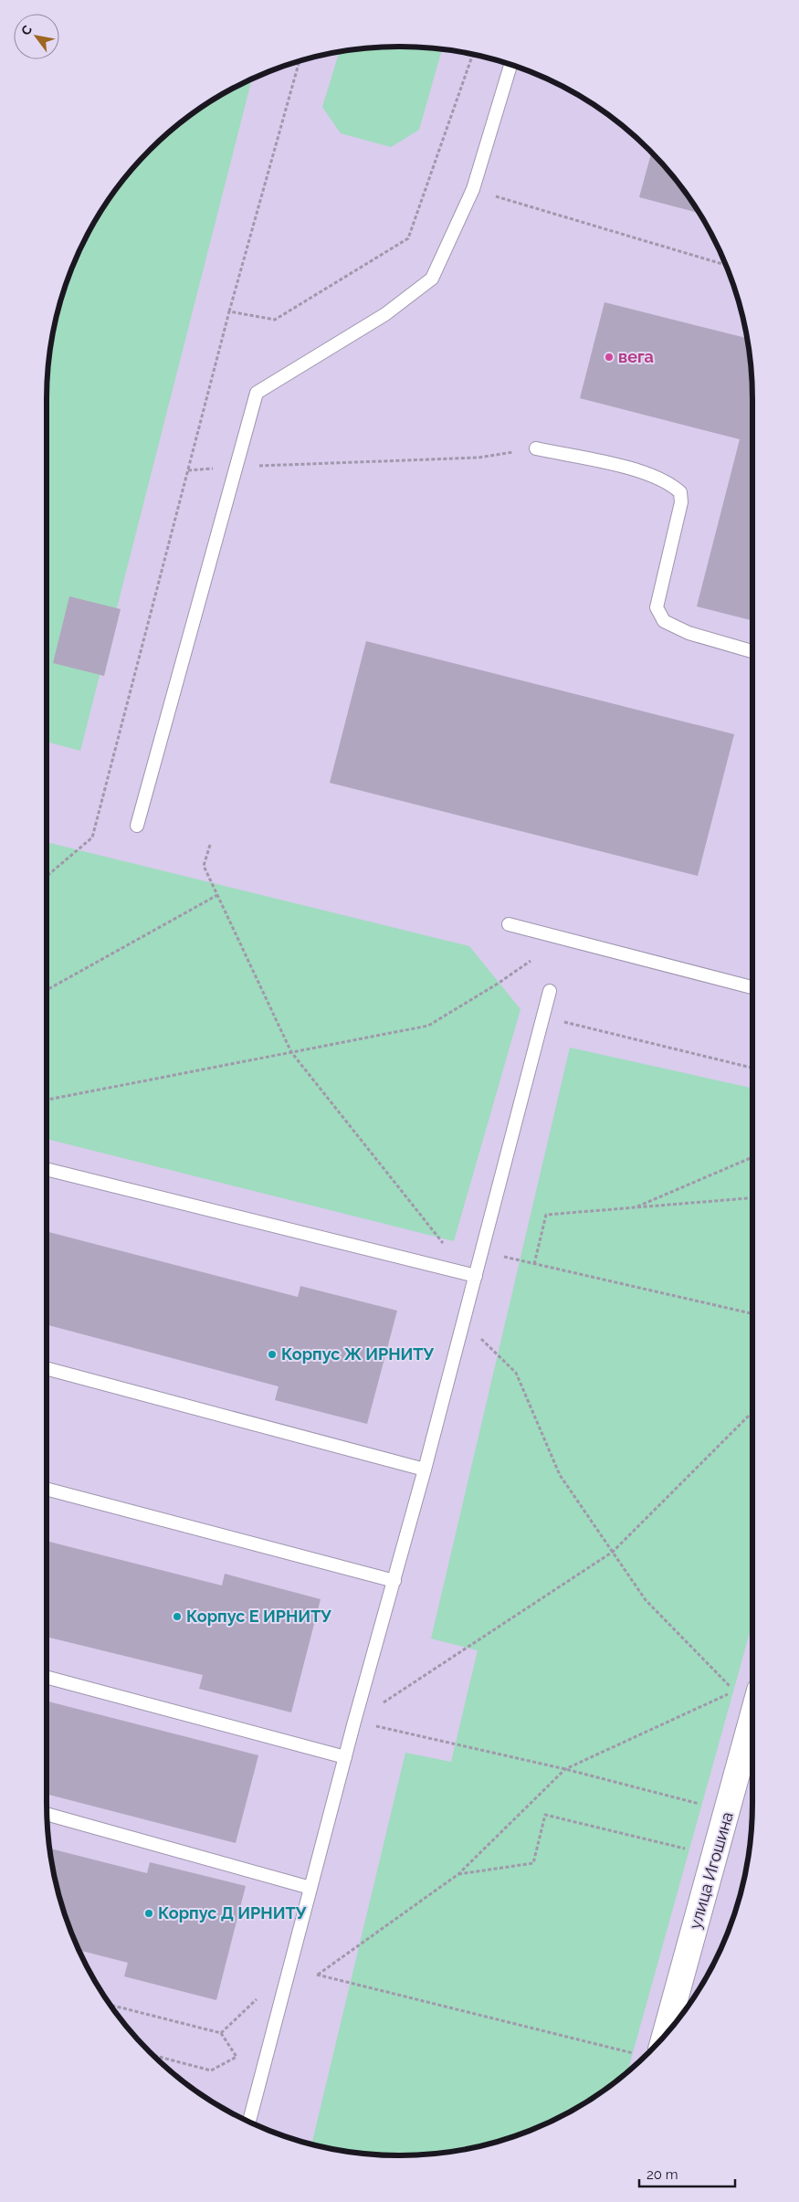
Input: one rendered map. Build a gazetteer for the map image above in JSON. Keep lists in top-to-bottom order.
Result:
{
  "streets": {
    "street": ["улица Игошина"]
  },
  "places": [
    "вега",
    "Корпус Ж ИРНИТУ",
    "Корпус Е ИРНИТУ",
    "Корпус Д ИРНИТУ"
  ],
  "scale_bar": "20 m",
  "north": "top left"
}
